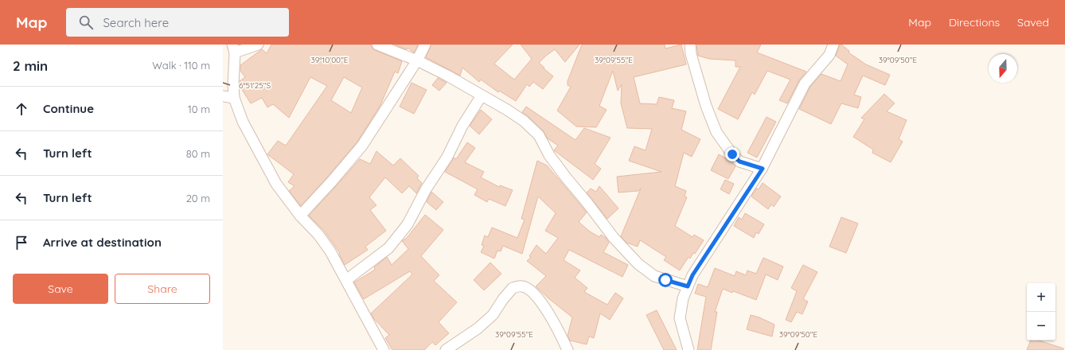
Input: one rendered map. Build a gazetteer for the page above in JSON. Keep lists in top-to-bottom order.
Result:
{
  "north": "bottom",
  "page": {
    "header": "Map",
    "search": "Search here",
    "nav": ["Map", "Directions", "Saved"],
    "heading": ["2 min", "Walk · 110 m"],
    "list": [
      ["Continue", "10 m"],
      ["Turn left", "80 m"],
      ["Turn left", "20 m"],
      "Arrive at destination"
    ],
    "buttons": ["Save", "Share"],
    "map_buttons": ["+", "−"]
  },
  "coordinates": [
    "39°10'00\"E",
    "39°09'55\"E",
    "39°09'50\"E",
    "6°51'25\"S"
  ]
}
